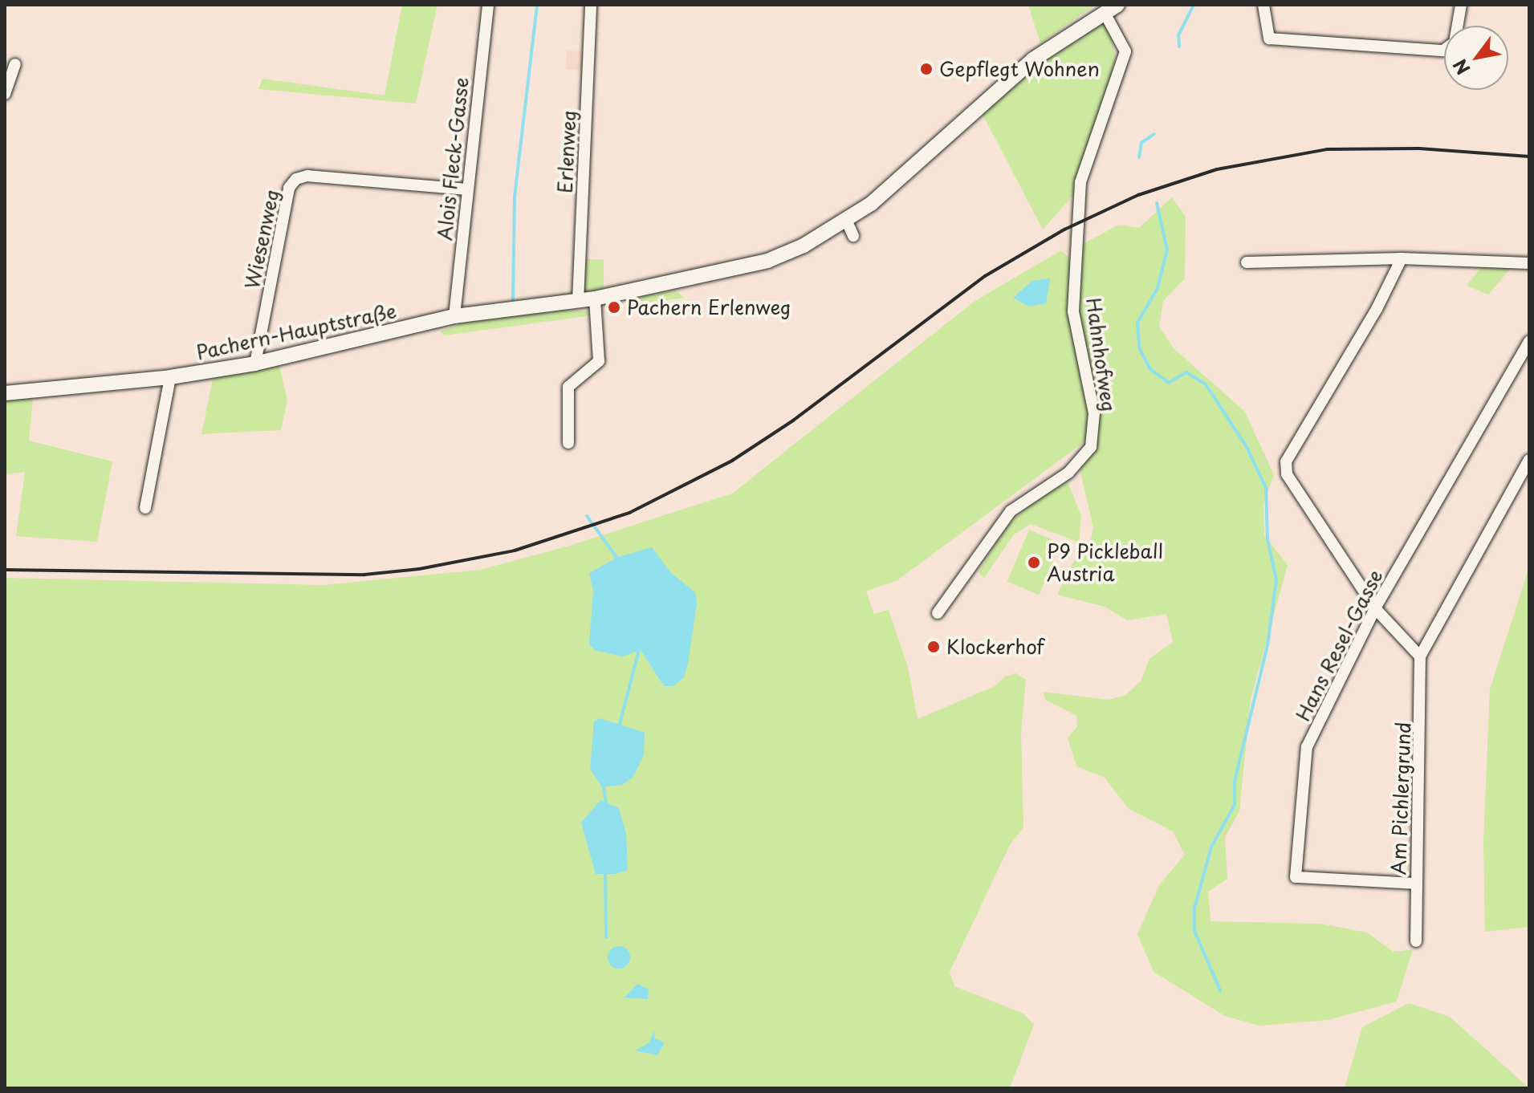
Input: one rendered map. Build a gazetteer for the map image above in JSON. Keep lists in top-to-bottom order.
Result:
{
  "streets": {
    "main road": ["Pachern-Hauptstraße"],
    "street": [
      "Erlenweg",
      "Alois Fleck-Gasse",
      "Wiesenweg",
      "Hahnhofweg",
      "Hans Resel-Gasse",
      "Am Pichlergrund"
    ]
  },
  "crossings": [
    ["Erlenweg", "Pachern-Hauptstraße"],
    ["Alois Fleck-Gasse", "Wiesenweg"],
    ["Alois Fleck-Gasse", "Pachern-Hauptstraße"],
    ["Wiesenweg", "Pachern-Hauptstraße"],
    ["Pachern-Hauptstraße", "Hahnhofweg"],
    ["Hans Resel-Gasse", "Am Pichlergrund"]
  ],
  "places": [
    "Gepflegt Wohnen",
    "Pachern Erlenweg",
    "P9 Pickleball Austria",
    "Klockerhof"
  ],
  "north": "bottom left"
}
